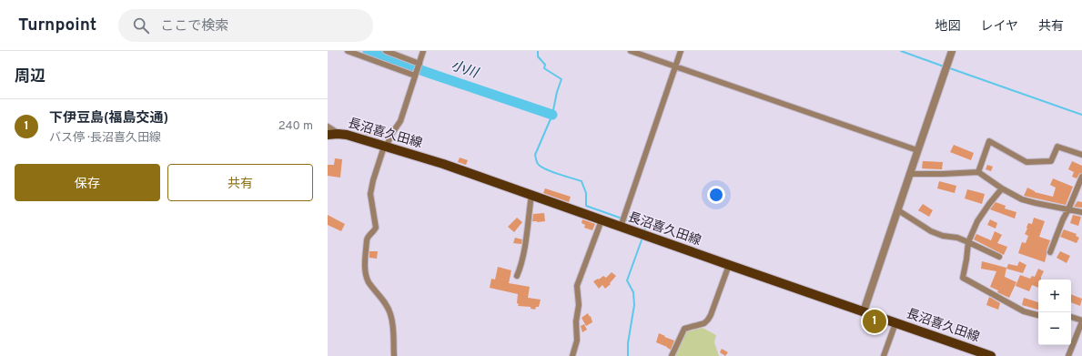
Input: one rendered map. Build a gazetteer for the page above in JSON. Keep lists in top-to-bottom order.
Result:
{
  "streets": {
    "main road": ["長沼喜久田線"]
  },
  "water": ["小川"],
  "page": {
    "header": "Turnpoint",
    "search": "ここで検索",
    "nav": ["地図", "レイヤ", "共有"],
    "heading": "周辺",
    "list": [
      {
        "mark": "1",
        "name": "下伊豆島(福島交通)",
        "note": "バス停 · 長沼喜久田線",
        "value": "240 m"
      }
    ],
    "buttons": ["保存", "共有"],
    "map_buttons": ["+", "−"],
    "pins": "1"
  }
}
